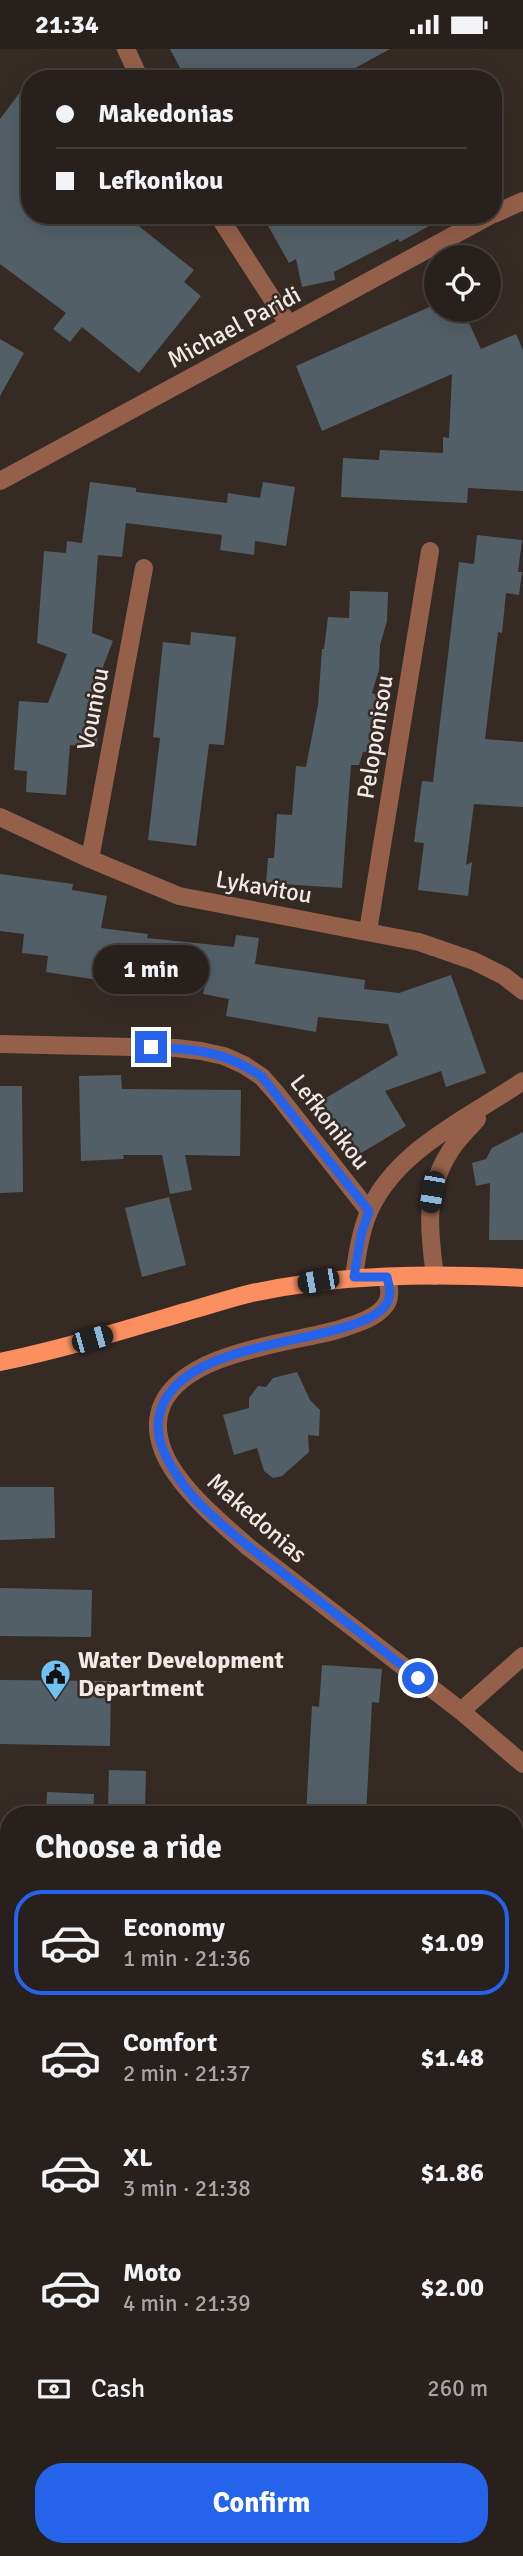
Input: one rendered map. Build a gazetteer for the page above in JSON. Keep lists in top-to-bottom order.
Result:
{
  "streets": {
    "street": [
      "Michael Paridi",
      "Vouniou",
      "Peloponisou",
      "Lykavitou",
      "Lefkonikou",
      "Makedonias"
    ]
  },
  "crossings": [
    ["Vouniou", "Lykavitou"],
    ["Peloponisou", "Lykavitou"]
  ],
  "places": {
    "public building": ["Water Development Department"]
  },
  "page": {
    "status": "21:34",
    "banner": ["Makedonias", "Lefkonikou"],
    "bubble": "1 min",
    "heading": "Choose a ride",
    "list": [
      {
        "name": "Economy",
        "note": "1 min · 21:36",
        "value": "$1.09"
      },
      {
        "name": "Comfort",
        "note": "2 min · 21:37",
        "value": "$1.48"
      },
      {
        "name": "XL",
        "note": "3 min · 21:38",
        "value": "$1.86"
      },
      {
        "name": "Moto",
        "note": "4 min · 21:39",
        "value": "$2.00"
      }
    ],
    "pay": ["Cash", "260 m"],
    "buttons": "Confirm"
  }
}
